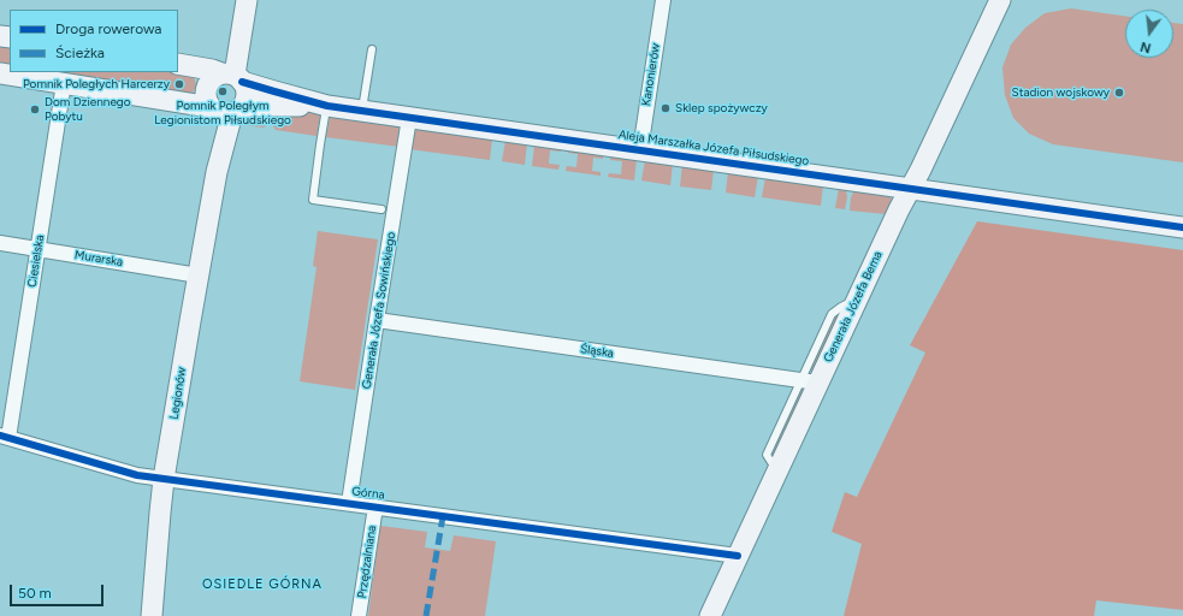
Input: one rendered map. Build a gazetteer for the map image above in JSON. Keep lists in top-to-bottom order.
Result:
{
  "streets": {
    "street": [
      "Kanonierów",
      "Aleja Marszałka Józefa Piłsudskiego",
      "Murarska",
      "Ciesielska",
      "Generała Józefa Bema",
      "Generała Józefa Sowińskiego",
      "Śląska",
      "Legionów",
      "Górna",
      "Przędzalniana"
    ]
  },
  "crossings": [
    ["Kanonierów", "Aleja Marszałka Józefa Piłsudskiego"],
    ["Aleja Marszałka Józefa Piłsudskiego", "Generała Józefa Bema"],
    ["Aleja Marszałka Józefa Piłsudskiego", "Generała Józefa Sowińskiego"],
    ["Aleja Marszałka Józefa Piłsudskiego", "Legionów"],
    ["Murarska", "Ciesielska"],
    ["Murarska", "Legionów"],
    ["Ciesielska", "Górna"],
    ["Generała Józefa Bema", "Śląska"],
    ["Generała Józefa Bema", "Górna"],
    ["Generała Józefa Sowińskiego", "Śląska"],
    ["Generała Józefa Sowińskiego", "Górna"],
    ["Legionów", "Górna"],
    ["Górna", "Przędzalniana"]
  ],
  "districts": ["OSIEDLE GÓRNA"],
  "places": [
    "Pomnik Poległych Harcerzy",
    "Pomnik Poległym Legionistom Piłsudskiego",
    "Stadion wojskowy",
    "Sklep spożywczy",
    "Dom Dziennego Pobytu"
  ],
  "legend": ["Droga rowerowa", "Ścieżka"],
  "scale_bar": "50 m",
  "north": "bottom"
}
